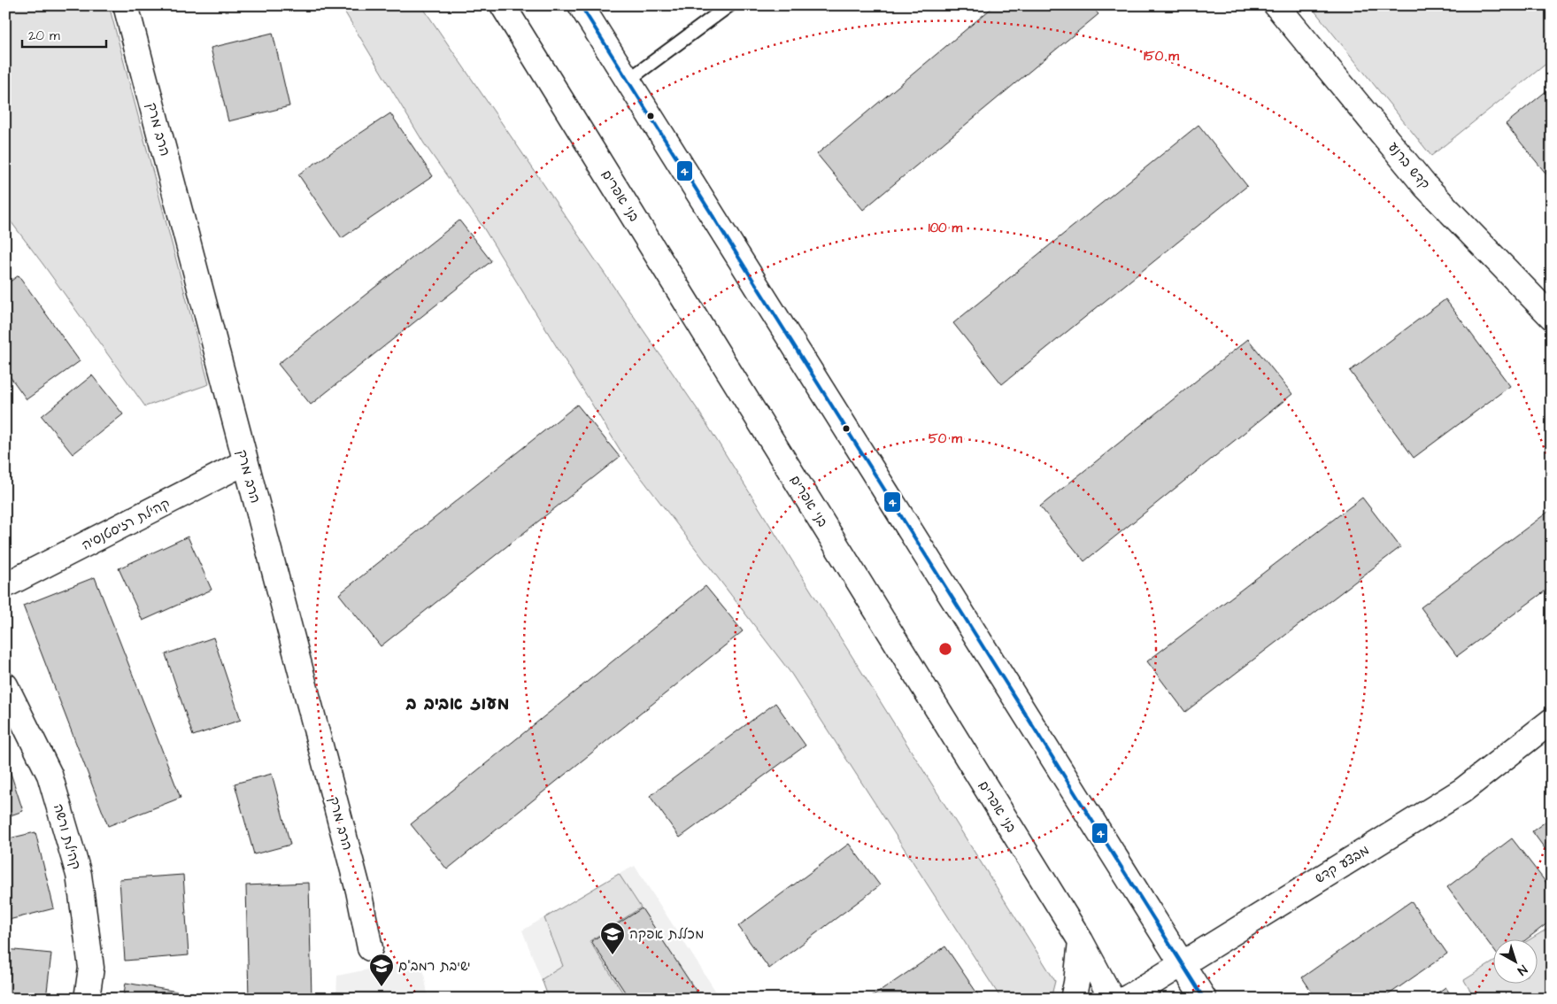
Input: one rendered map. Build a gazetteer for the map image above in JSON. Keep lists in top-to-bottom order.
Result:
{
  "streets": {
    "street": [
      "הרב מרק",
      "קדש ברנע",
      "בני אפרים",
      "קהילת רזיסטנסיה",
      "קהילת ורשה",
      "מבצע קדש"
    ]
  },
  "crossings": [
    ["הרב מרק", "קהילת רזיסטנסיה"]
  ],
  "districts": ["מעוז אביב ב"],
  "places": {
    "school or university": ["מכללת אפקה", "ישיבת רמב\"ם"]
  },
  "lines": ["transit line 4"],
  "scale_bar": "20 m",
  "north": "bottom right",
  "rings": ["150 m", "100 m", "50 m"]
}
